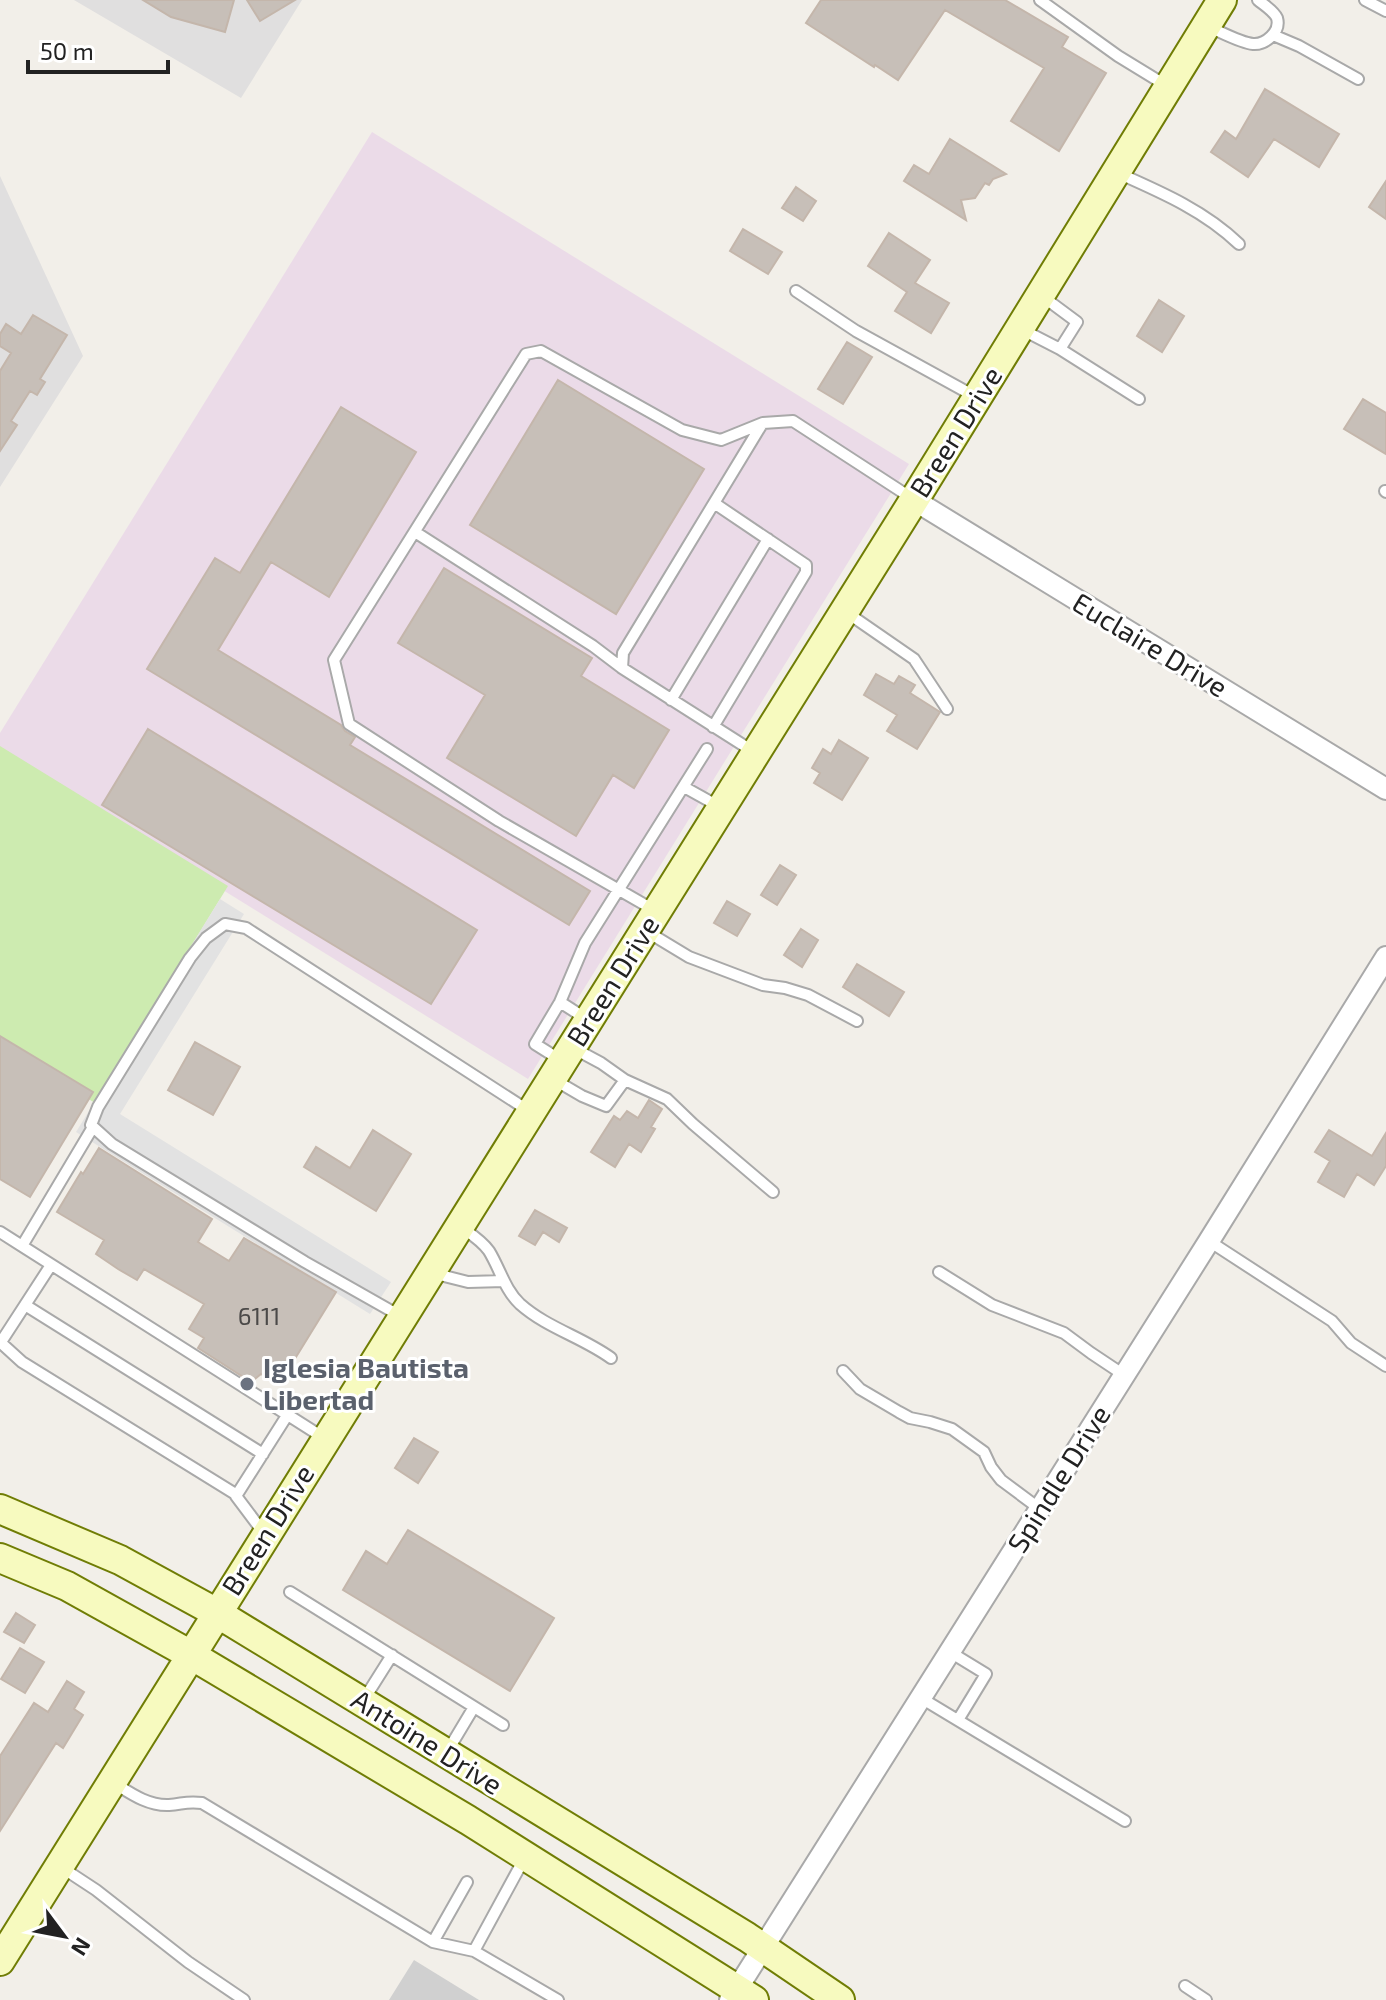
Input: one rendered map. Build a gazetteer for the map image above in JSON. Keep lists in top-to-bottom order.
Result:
{
  "streets": {
    "street": [
      "Breen Drive",
      "Euclaire Drive",
      "Spindle Drive",
      "Antoine Drive"
    ]
  },
  "crossings": [
    ["Breen Drive", "Euclaire Drive"],
    ["Breen Drive", "Antoine Drive"],
    ["Spindle Drive", "Antoine Drive"]
  ],
  "places": ["Iglesia Bautista Libertad"],
  "house_numbers": ["6111"],
  "scale_bar": "50 m",
  "north": "bottom right"
}
